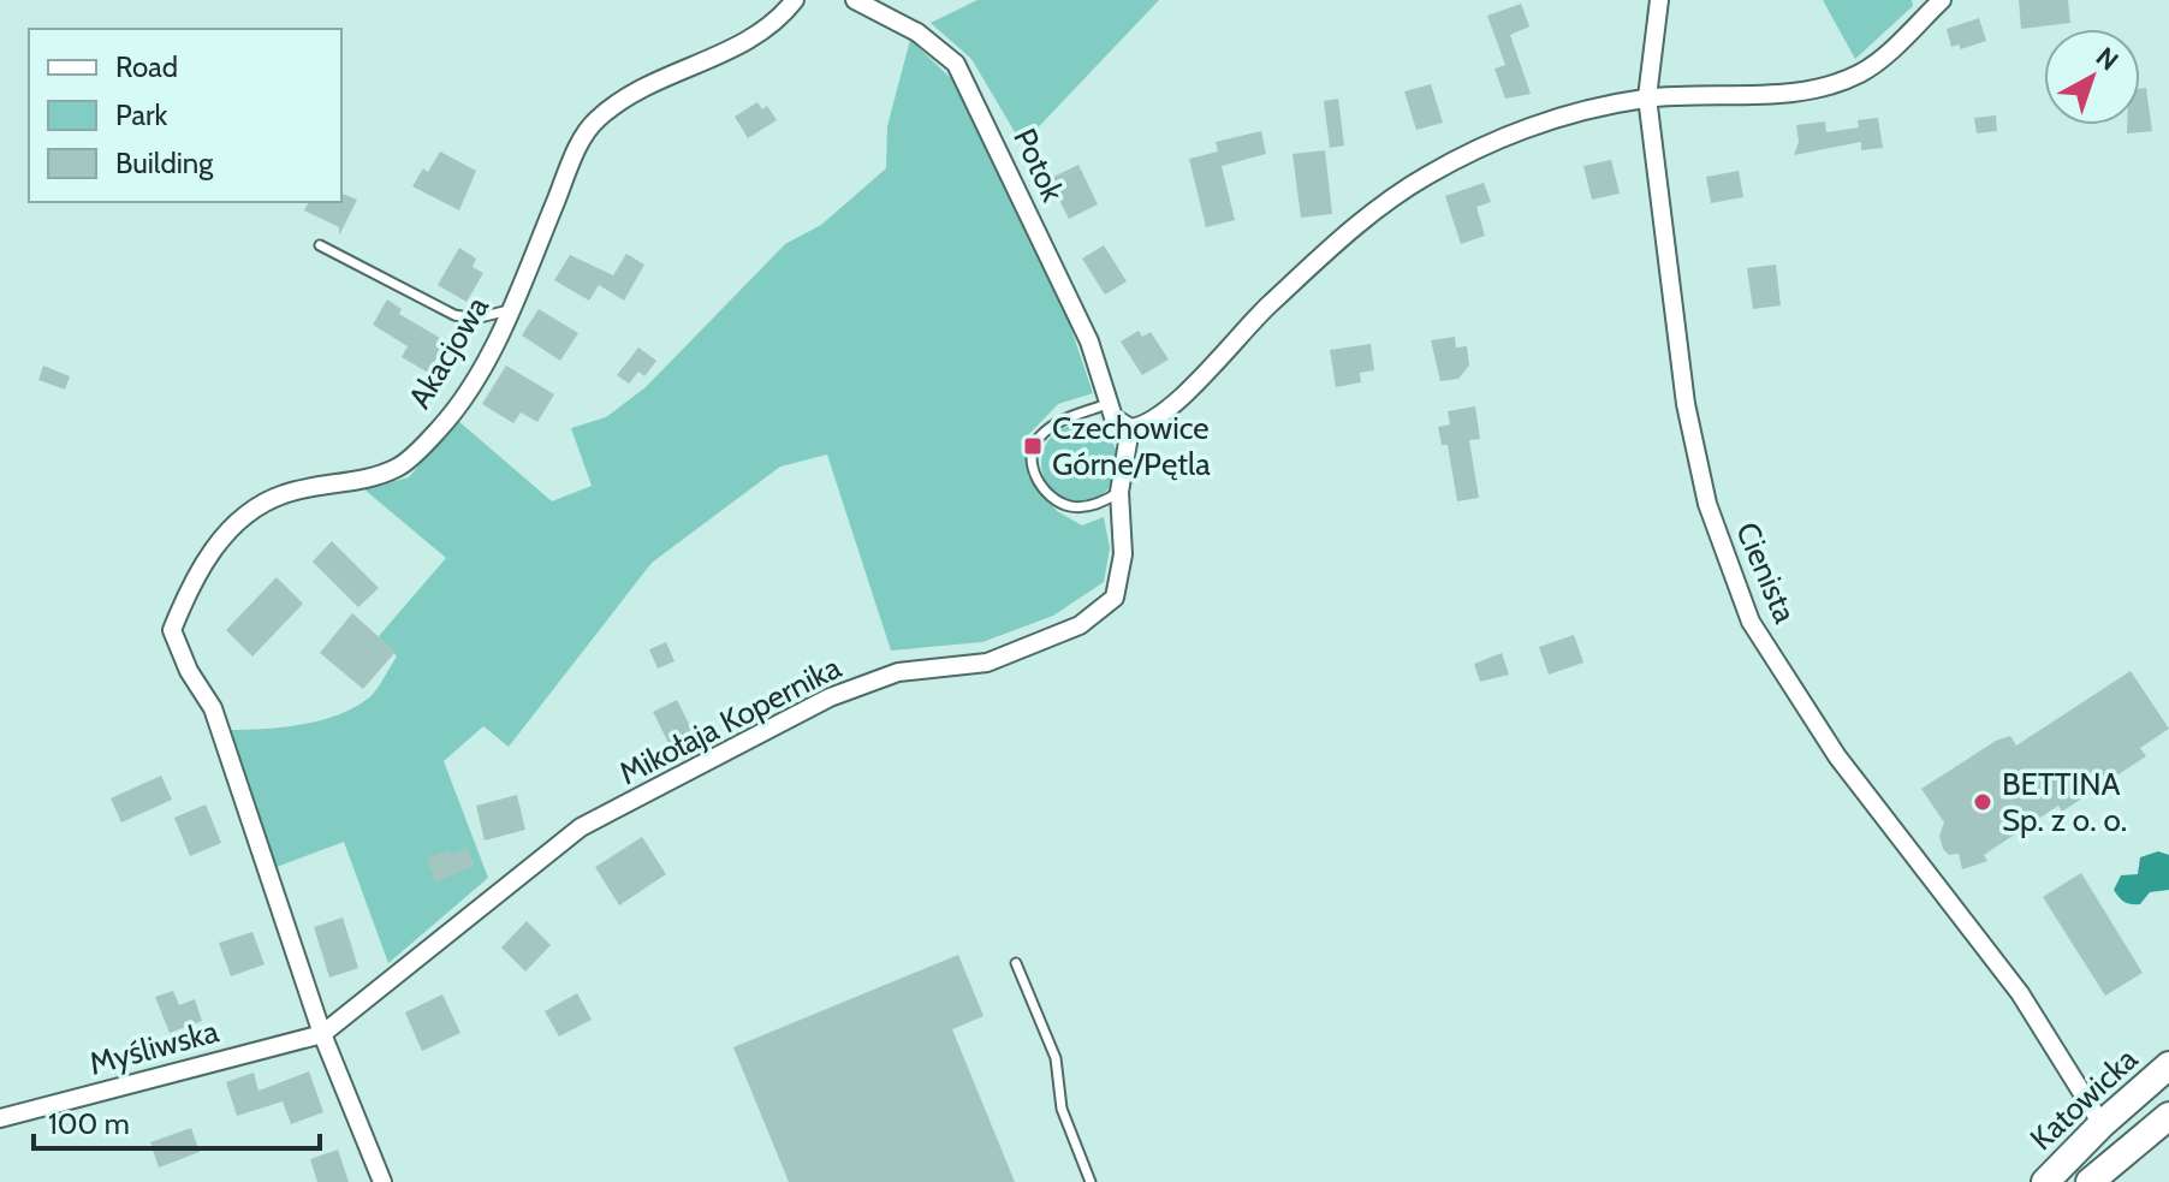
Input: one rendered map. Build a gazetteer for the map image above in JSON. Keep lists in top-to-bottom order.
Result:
{
  "streets": {
    "main road": ["Katowicka"],
    "street": [
      "Potok",
      "Akacjowa",
      "Cienista",
      "Mikołaja Kopernika",
      "Myśliwska"
    ]
  },
  "crossings": [
    ["Potok", "Mikołaja Kopernika"],
    ["Akacjowa", "Mikołaja Kopernika"],
    ["Akacjowa", "Myśliwska"],
    ["Cienista", "Katowicka"],
    ["Mikołaja Kopernika", "Myśliwska"]
  ],
  "places": {
    "transit": ["Czechowice Górne/Pętla"],
    "other": ["BETTINA Sp. z o. o."]
  },
  "legend": ["Road", "Park", "Building"],
  "scale_bar": "100 m",
  "north": "top right"
}
